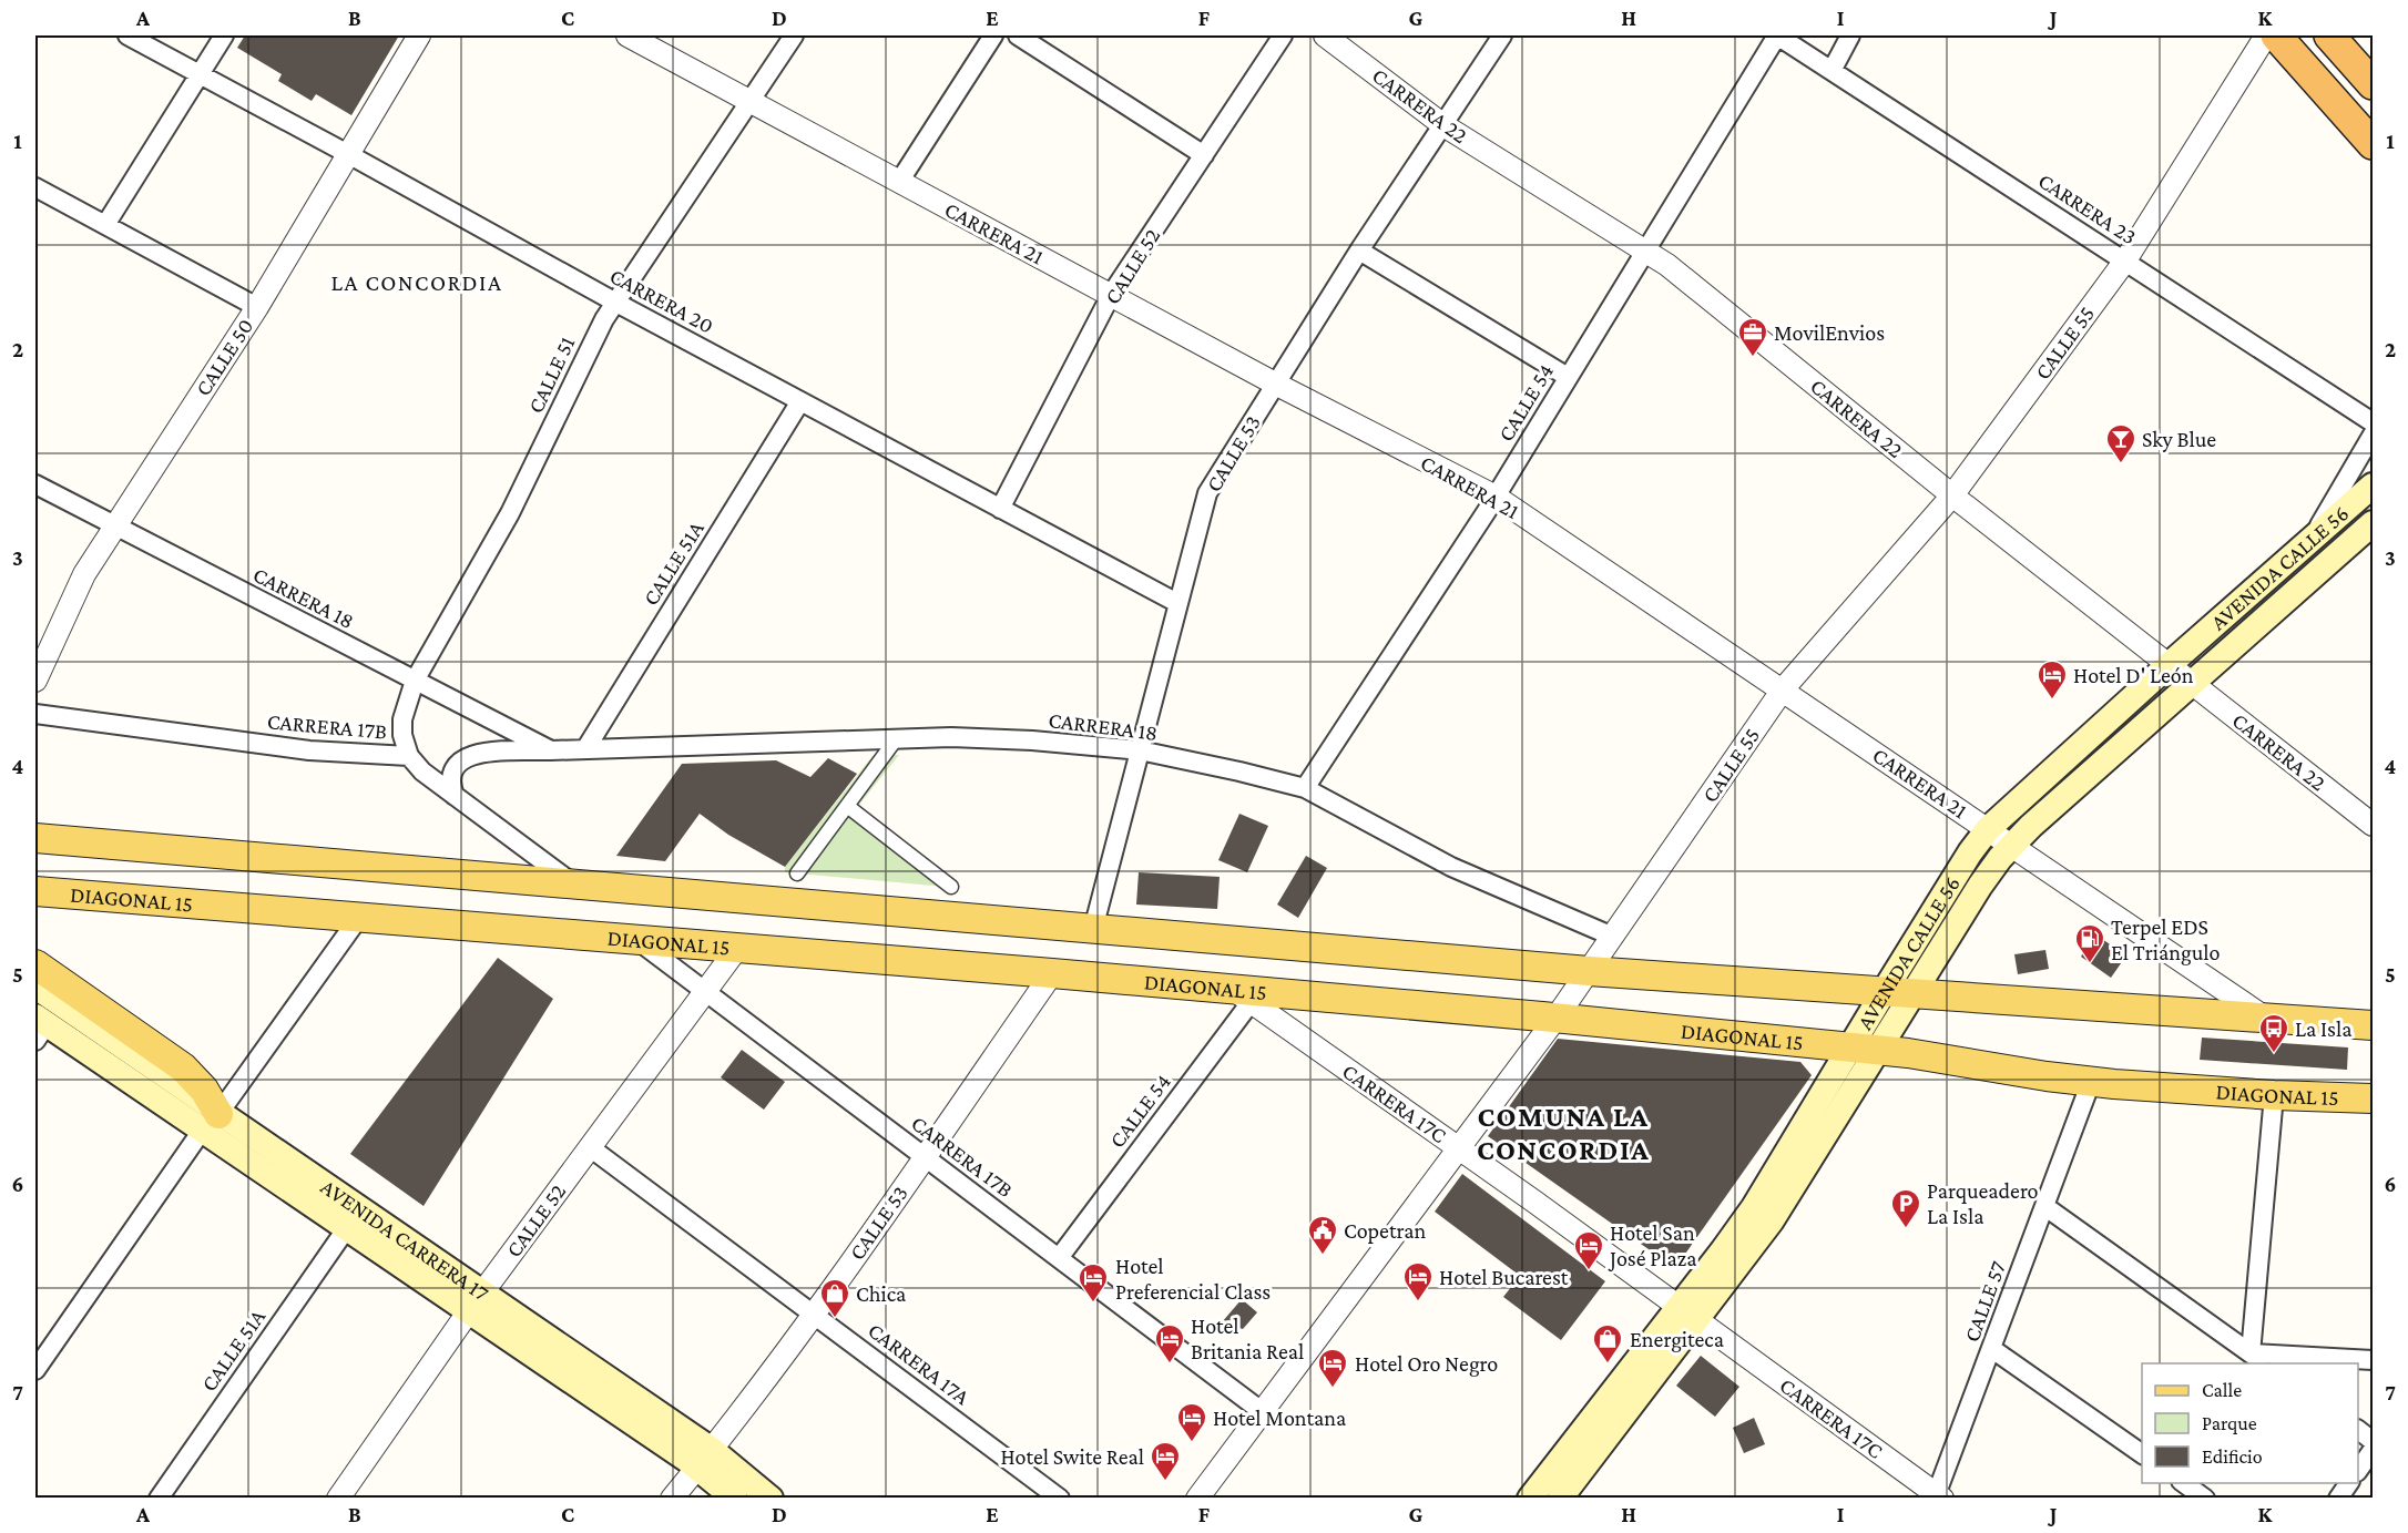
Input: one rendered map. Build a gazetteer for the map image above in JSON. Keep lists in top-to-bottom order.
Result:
{
  "streets": {
    "main road": ["AVENIDA CALLE 56", "DIAGONAL 15", "AVENIDA CARRERA 17"],
    "street": [
      "CARRERA 22",
      "CARRERA 23",
      "CARRERA 21",
      "CALLE 52",
      "CARRERA 20",
      "CALLE 55",
      "CALLE 50",
      "CALLE 51",
      "CALLE 54",
      "CALLE 53",
      "CALLE 51A",
      "CARRERA 18",
      "CARRERA 17B",
      "CARRERA 17C",
      "CALLE 57",
      "CARRERA 17A"
    ]
  },
  "crossings": [
    ["CARRERA 22", "CALLE 55"],
    ["CARRERA 22", "CALLE 54"],
    ["CARRERA 22", "CALLE 53"],
    ["CARRERA 22", "AVENIDA CALLE 56"],
    ["CARRERA 23", "CALLE 55"],
    ["CARRERA 23", "CALLE 54"],
    ["CARRERA 21", "CALLE 52"],
    ["CARRERA 21", "CALLE 55"],
    ["CARRERA 21", "CALLE 51"],
    ["CARRERA 21", "CALLE 54"],
    ["CARRERA 21", "CALLE 53"],
    ["CARRERA 21", "AVENIDA CALLE 56"],
    ["CALLE 52", "CARRERA 20"],
    ["CALLE 52", "CARRERA 17B"],
    ["CALLE 52", "DIAGONAL 15"],
    ["CALLE 52", "AVENIDA CARRERA 17"],
    ["CALLE 52", "CARRERA 17A"],
    ["CARRERA 20", "CALLE 50"],
    ["CARRERA 20", "CALLE 51"],
    ["CARRERA 20", "CALLE 53"],
    ["CARRERA 20", "CALLE 51A"],
    ["CALLE 55", "CARRERA 18"],
    ["CALLE 55", "CARRERA 17B"],
    ["CALLE 55", "DIAGONAL 15"],
    ["CALLE 55", "CARRERA 17C"],
    ["CALLE 50", "CARRERA 18"],
    ["CALLE 51", "CARRERA 18"],
    ["CALLE 51", "CARRERA 17B"],
    ["CALLE 54", "CARRERA 18"],
    ["CALLE 54", "CARRERA 17B"],
    ["CALLE 54", "DIAGONAL 15"],
    ["CALLE 54", "CARRERA 17C"],
    ["CALLE 53", "CARRERA 18"],
    ["CALLE 53", "CARRERA 17B"],
    ["CALLE 53", "DIAGONAL 15"],
    ["CALLE 53", "AVENIDA CARRERA 17"],
    ["CALLE 53", "CARRERA 17A"],
    ["CALLE 51A", "CARRERA 18"],
    ["CALLE 51A", "AVENIDA CARRERA 17"],
    ["AVENIDA CALLE 56", "DIAGONAL 15"],
    ["AVENIDA CALLE 56", "CARRERA 17C"],
    ["CARRERA 18", "CARRERA 17B"],
    ["CARRERA 17B", "DIAGONAL 15"],
    ["DIAGONAL 15", "CARRERA 17C"],
    ["DIAGONAL 15", "CALLE 57"],
    ["CARRERA 17C", "CALLE 57"]
  ],
  "districts": ["LA CONCORDIA", "COMUNA LA CONCORDIA"],
  "places": {
    "office": ["MovilEnvios"],
    "bar": ["Sky Blue"],
    "hotel": [
      "Hotel D' León",
      "Hotel San José Plaza",
      "Hotel Bucarest",
      "Hotel Preferencial Class",
      "Hotel Britania Real",
      "Hotel Oro Negro",
      "Hotel Montana",
      "Hotel Swite Real"
    ],
    "fuel station": ["Terpel EDS El Triángulo"],
    "bus stop": ["La Isla"],
    "parking": ["Parqueadero La Isla"],
    "public building": ["Copetran"],
    "shop": ["Chica", "Energiteca"]
  },
  "legend": ["Calle", "Parque", "Edificio"],
  "grid": {
    "columns": [
      "A",
      "B",
      "C",
      "D",
      "E",
      "F",
      "G",
      "H",
      "I",
      "J",
      "K"
    ],
    "rows": [
      "1",
      "2",
      "3",
      "4",
      "5",
      "6",
      "7"
    ]
  }
}
